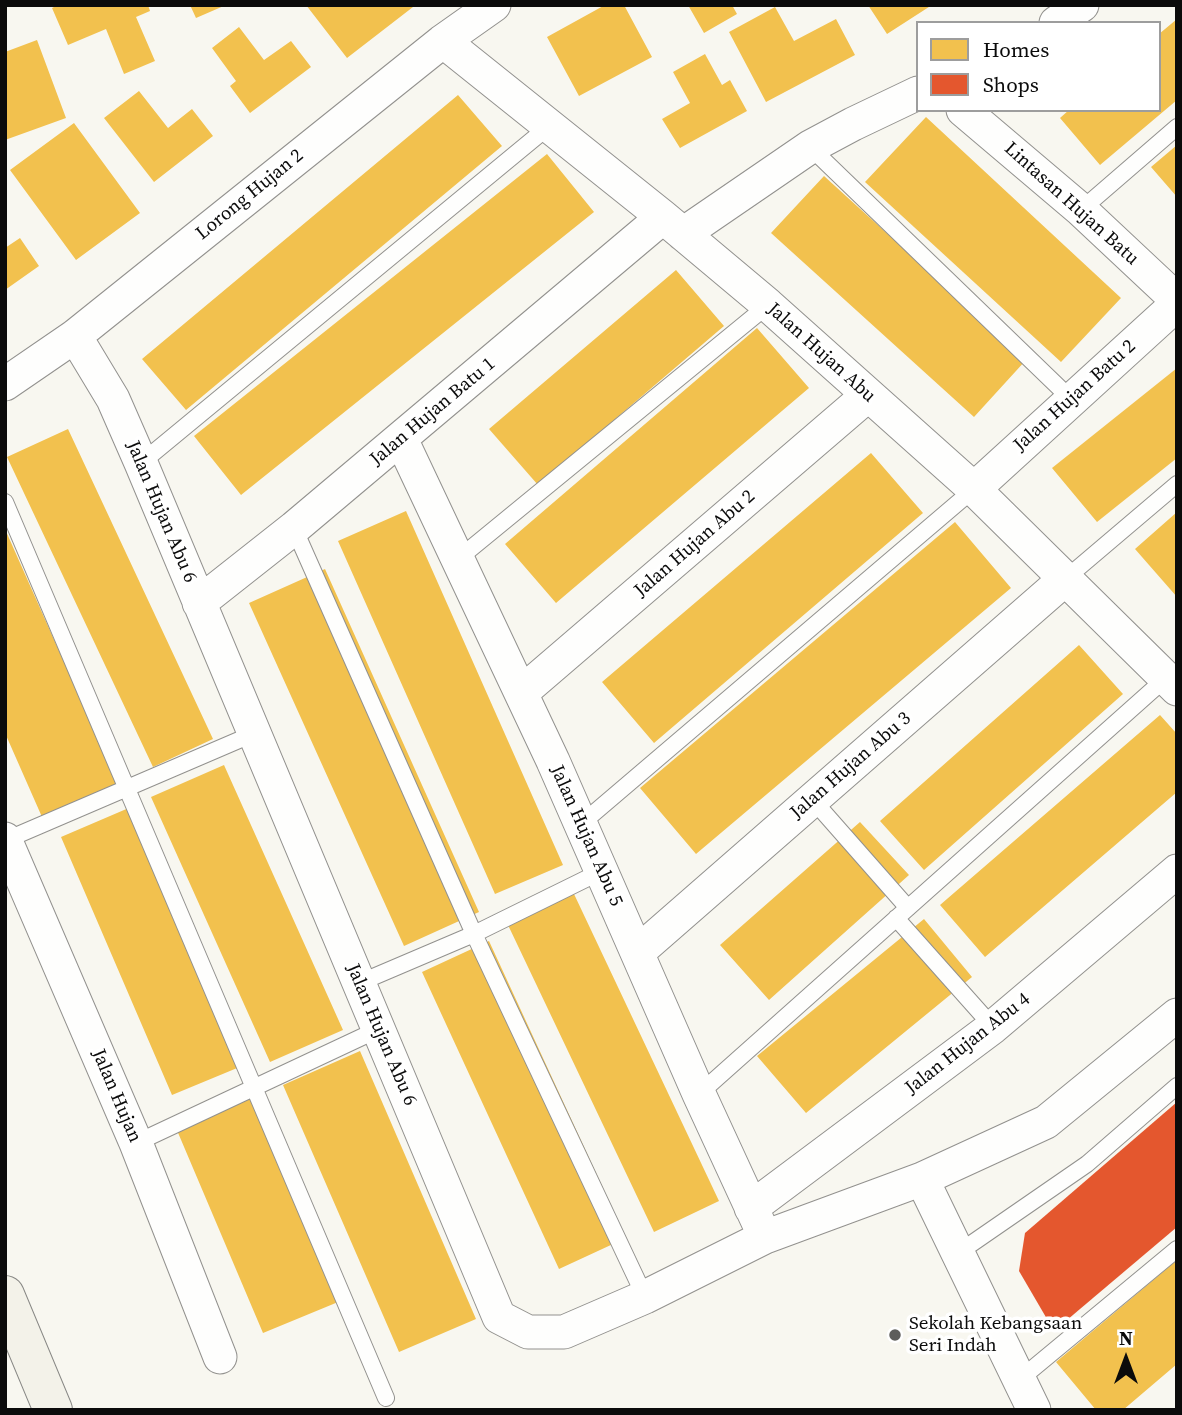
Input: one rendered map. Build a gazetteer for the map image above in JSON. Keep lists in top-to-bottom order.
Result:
{
  "streets": {
    "street": [
      "Lorong Hujan 2",
      "Lintasan Hujan Batu",
      "Jalan Hujan Abu",
      "Jalan Hujan Batu 2",
      "Jalan Hujan Batu 1",
      "Jalan Hujan Abu 6",
      "Jalan Hujan Abu 2",
      "Jalan Hujan Abu 3",
      "Jalan Hujan Abu 5",
      "Jalan Hujan Abu 4",
      "Jalan Hujan"
    ]
  },
  "crossings": [
    ["Lorong Hujan 2", "Jalan Hujan Abu"],
    ["Lorong Hujan 2", "Jalan Hujan Abu 6"],
    ["Lintasan Hujan Batu", "Jalan Hujan Batu 2"],
    ["Jalan Hujan Abu", "Jalan Hujan Batu 2"],
    ["Jalan Hujan Abu", "Jalan Hujan Batu 1"],
    ["Jalan Hujan Abu", "Jalan Hujan Abu 2"],
    ["Jalan Hujan Abu", "Jalan Hujan Abu 3"],
    ["Jalan Hujan Batu 1", "Jalan Hujan Abu 6"],
    ["Jalan Hujan Batu 1", "Jalan Hujan Abu 5"],
    ["Jalan Hujan Abu 6", "Jalan Hujan Abu 5"],
    ["Jalan Hujan Abu 6", "Jalan Hujan Abu 4"],
    ["Jalan Hujan Abu 2", "Jalan Hujan Abu 5"],
    ["Jalan Hujan Abu 3", "Jalan Hujan Abu 5"],
    ["Jalan Hujan Abu 5", "Jalan Hujan Abu 4"]
  ],
  "places": ["Sekolah Kebangsaan Seri Indah"],
  "legend": ["Homes", "Shops"],
  "north": "top"
}
